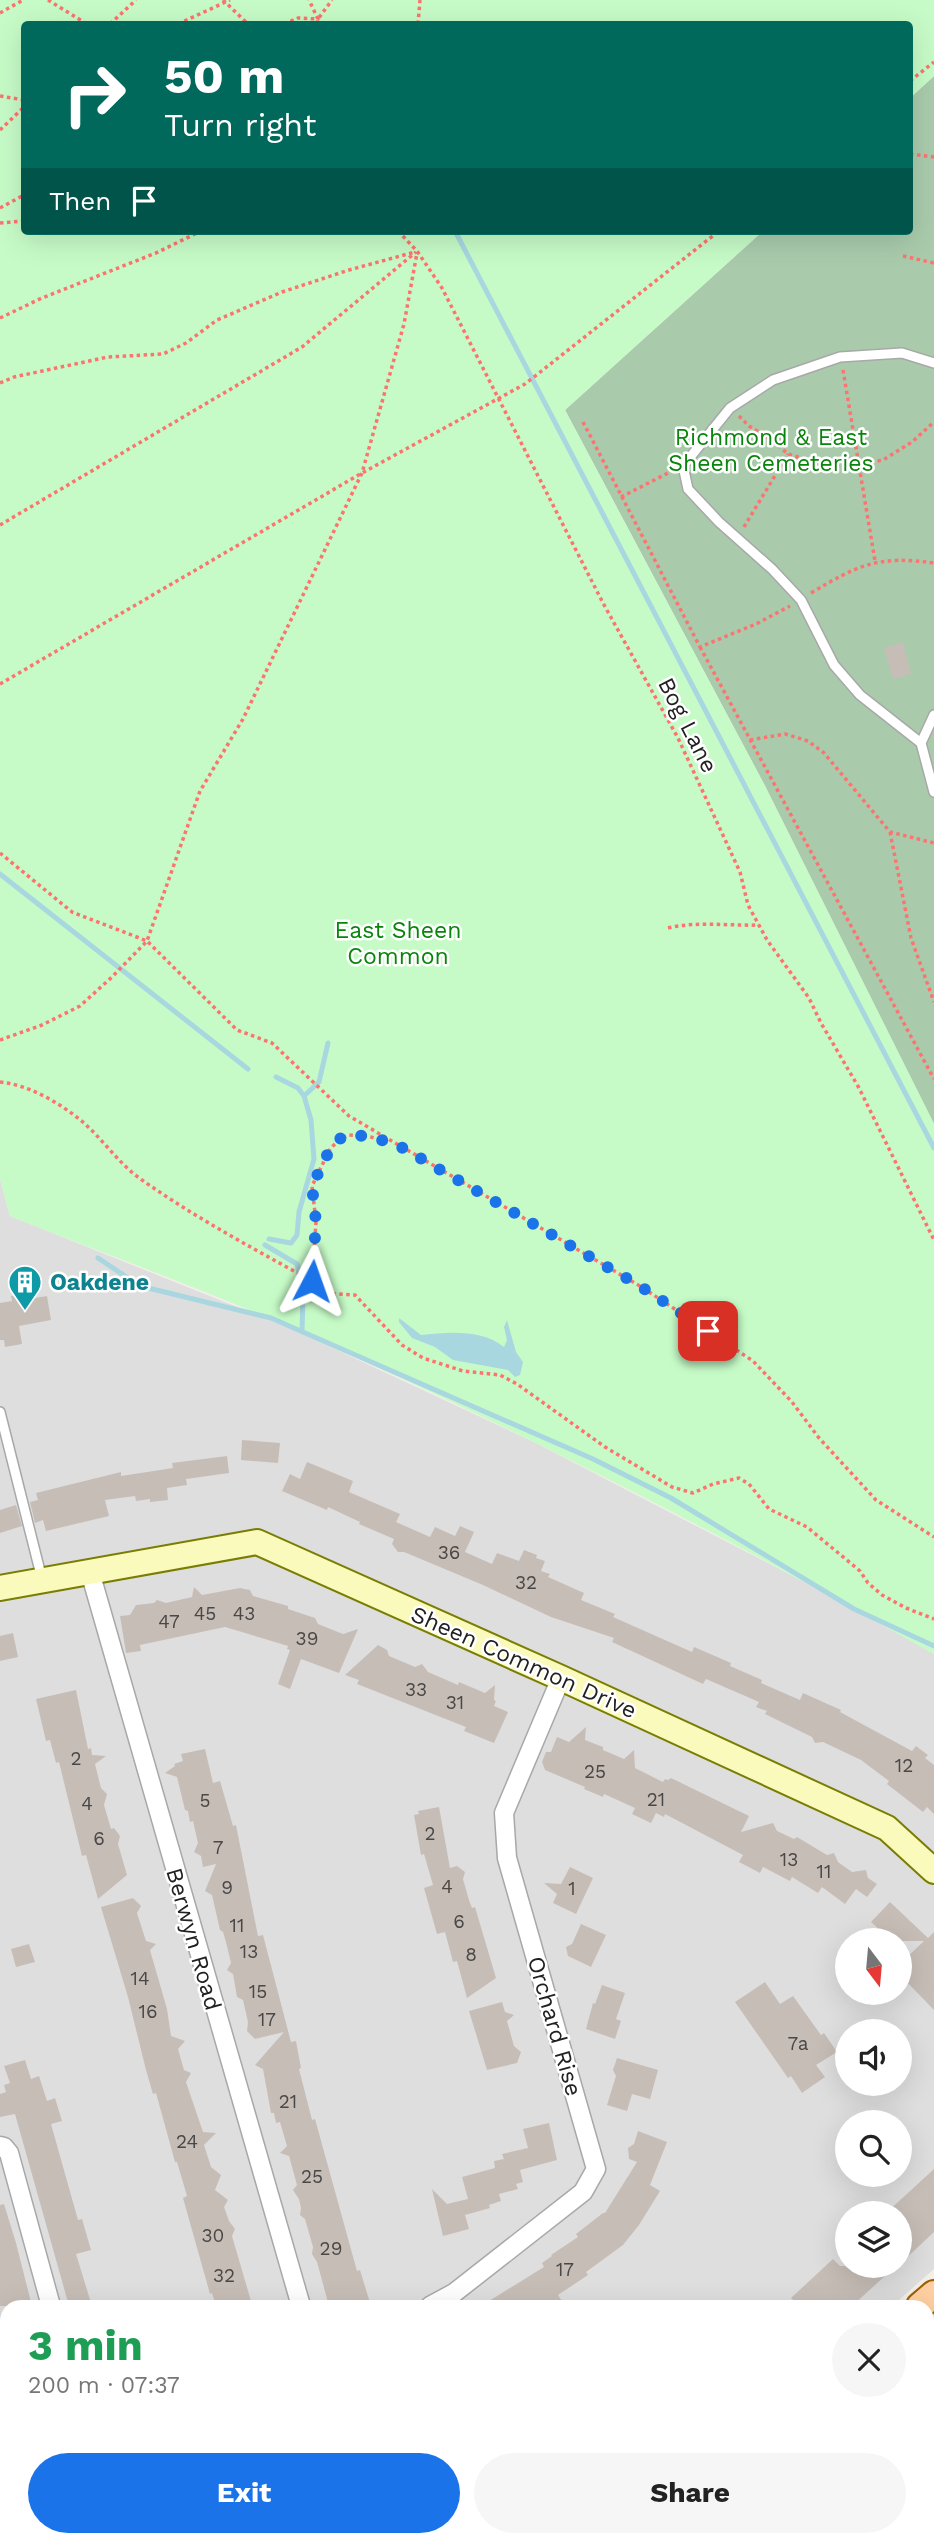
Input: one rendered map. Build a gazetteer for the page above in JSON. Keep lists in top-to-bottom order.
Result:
{
  "streets": {
    "street": ["Sheen Common Drive", "Berwyn Road", "Orchard Rise"],
    "path": ["Bog Lane"]
  },
  "crossings": [
    ["Sheen Common Drive", "Berwyn Road"],
    ["Sheen Common Drive", "Orchard Rise"]
  ],
  "parks": ["Richmond & East Sheen Cemeteries", "East Sheen Common"],
  "places": {
    "building": ["Oakdene"]
  },
  "house_numbers": [
    "36",
    "32",
    "45",
    "43",
    "47",
    "39",
    "33",
    "31",
    "2",
    "12",
    "25",
    "21",
    "5",
    "4",
    "2",
    "6",
    "7",
    "13",
    "11",
    "4",
    "9",
    "1",
    "6",
    "11",
    "13",
    "8",
    "14",
    "15",
    "16",
    "17",
    "7a",
    "21",
    "24",
    "25",
    "30",
    "29",
    "17",
    "32"
  ],
  "north": "bottom",
  "page": {
    "turn": ["50 m", "Turn right"],
    "then": "Then",
    "heading": ["3 min", "200 m · 07:37"],
    "buttons": ["Exit", "Share"]
  }
}
